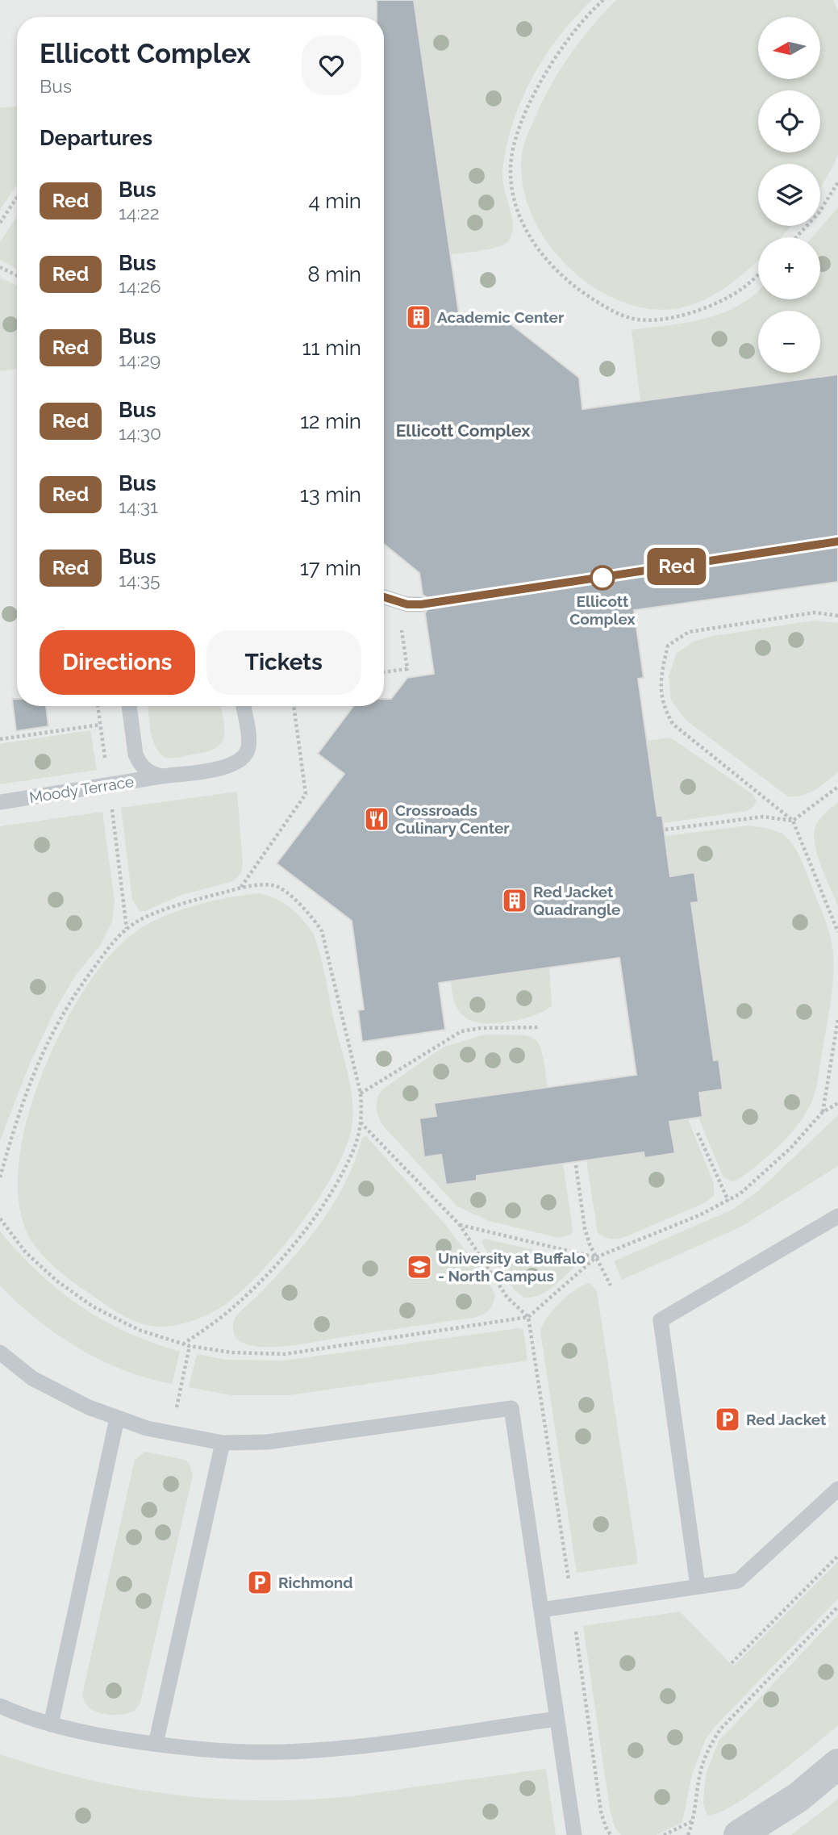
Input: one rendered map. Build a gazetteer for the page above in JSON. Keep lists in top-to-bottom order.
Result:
{
  "streets": {
    "lane": ["Moody Terrace"]
  },
  "districts": ["Ellicott Complex"],
  "places": {
    "building": ["Academic Center", "Red Jacket Quadrangle"],
    "other": ["Ellicott Complex"],
    "restaurant": ["Crossroads Culinary Center"],
    "school or university": ["University at Buffalo - North Campus"],
    "parking": ["Red Jacket", "Richmond"]
  },
  "lines": ["bus line Red"],
  "north": "left",
  "page": {
    "on_map": "Red",
    "map_buttons": ["+", "−"],
    "heading": [
      ["Ellicott Complex", "Bus"],
      "Departures"
    ],
    "list": [
      {
        "mark": "Red",
        "name": "Bus",
        "note": "14:22",
        "value": "4 min"
      },
      {
        "mark": "Red",
        "name": "Bus",
        "note": "14:26",
        "value": "8 min"
      },
      {
        "mark": "Red",
        "name": "Bus",
        "note": "14:29",
        "value": "11 min"
      },
      {
        "mark": "Red",
        "name": "Bus",
        "note": "14:30",
        "value": "12 min"
      },
      {
        "mark": "Red",
        "name": "Bus",
        "note": "14:31",
        "value": "13 min"
      },
      {
        "mark": "Red",
        "name": "Bus",
        "note": "14:35",
        "value": "17 min"
      }
    ],
    "buttons": ["Directions", "Tickets"]
  }
}
